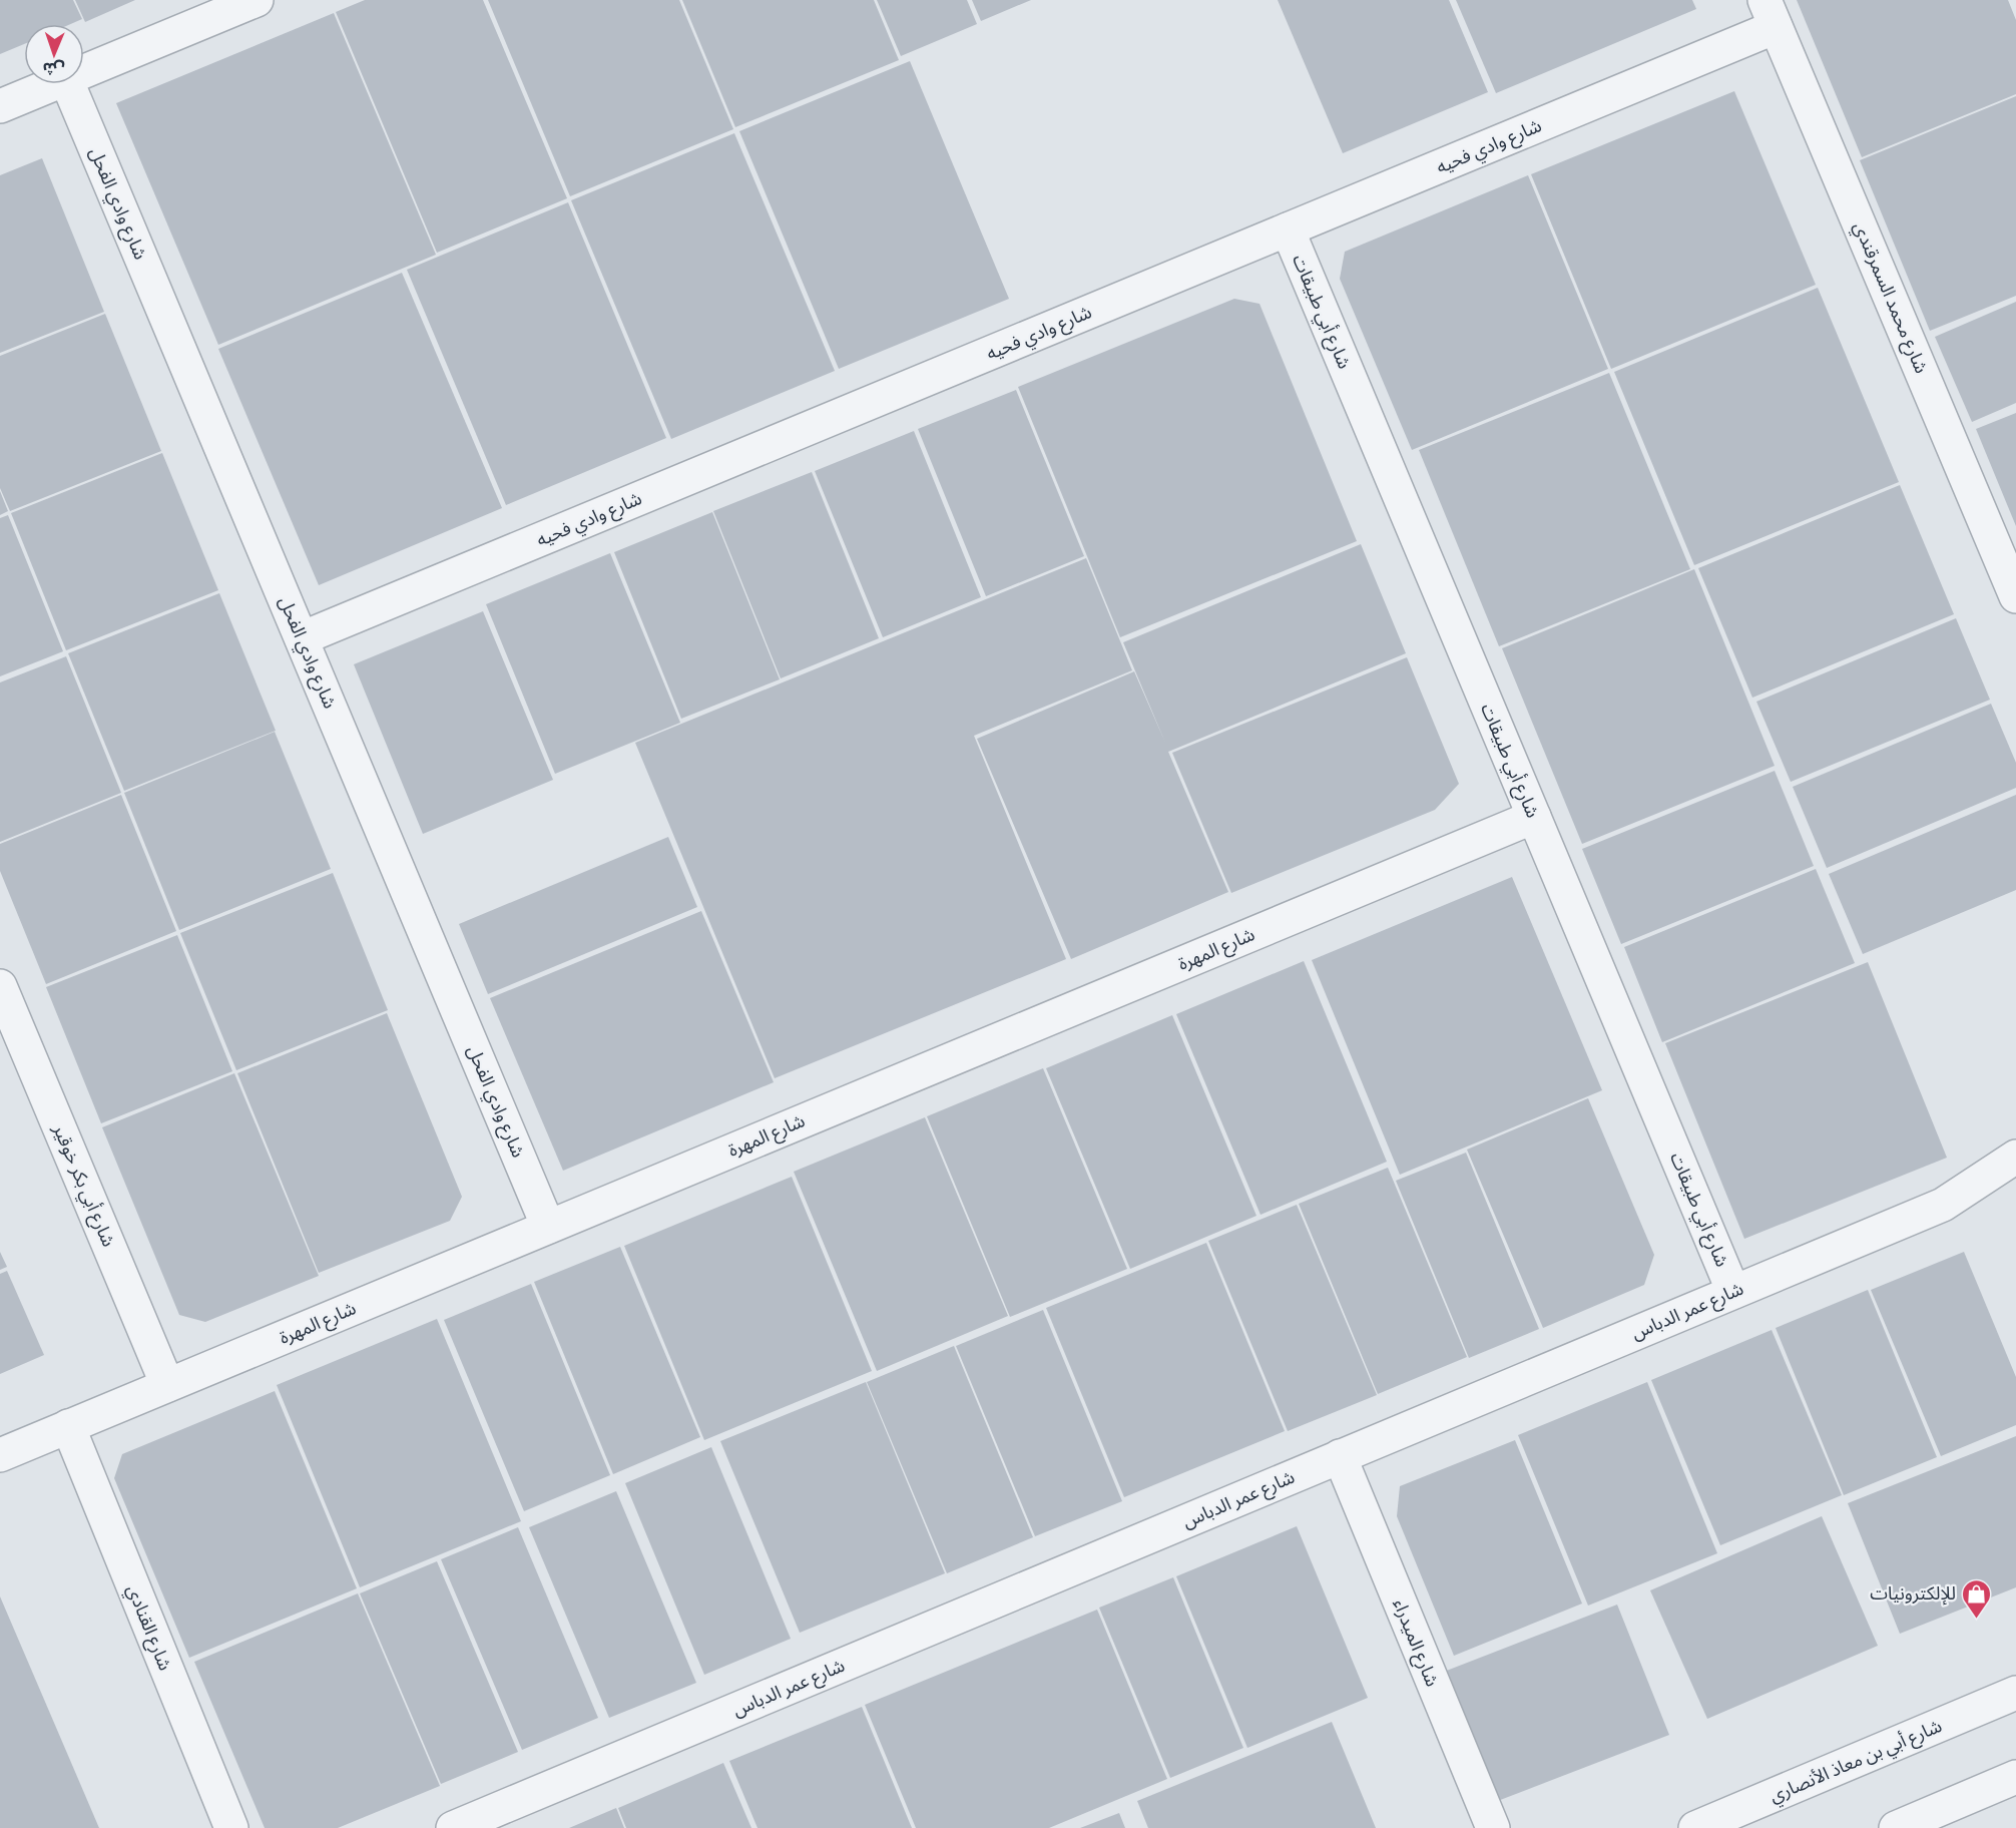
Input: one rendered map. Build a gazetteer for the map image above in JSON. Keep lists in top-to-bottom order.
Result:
{
  "streets": {
    "street": [
      "شارع وادي فحيه",
      "شارع وادي الفحل",
      "شارع محمد السمرقندي",
      "شارع أبي طبيقات",
      "شارع المهرة",
      "شارع أبي بكر خوقير",
      "شارع عمر الدباس",
      "شارع القنادي",
      "شارع الميدراء",
      "شارع أبي بن معاذ الأنصاري"
    ]
  },
  "crossings": [
    ["شارع وادي فحيه", "شارع وادي الفحل"],
    ["شارع وادي فحيه", "شارع محمد السمرقندي"],
    ["شارع وادي فحيه", "شارع أبي طبيقات"],
    ["شارع وادي الفحل", "شارع المهرة"],
    ["شارع أبي طبيقات", "شارع المهرة"],
    ["شارع أبي طبيقات", "شارع عمر الدباس"],
    ["شارع المهرة", "شارع أبي بكر خوقير"],
    ["شارع المهرة", "شارع القنادي"],
    ["شارع عمر الدباس", "شارع الميدراء"]
  ],
  "places": {
    "shop": ["للإلكترونيات"]
  },
  "north": "bottom"
}
